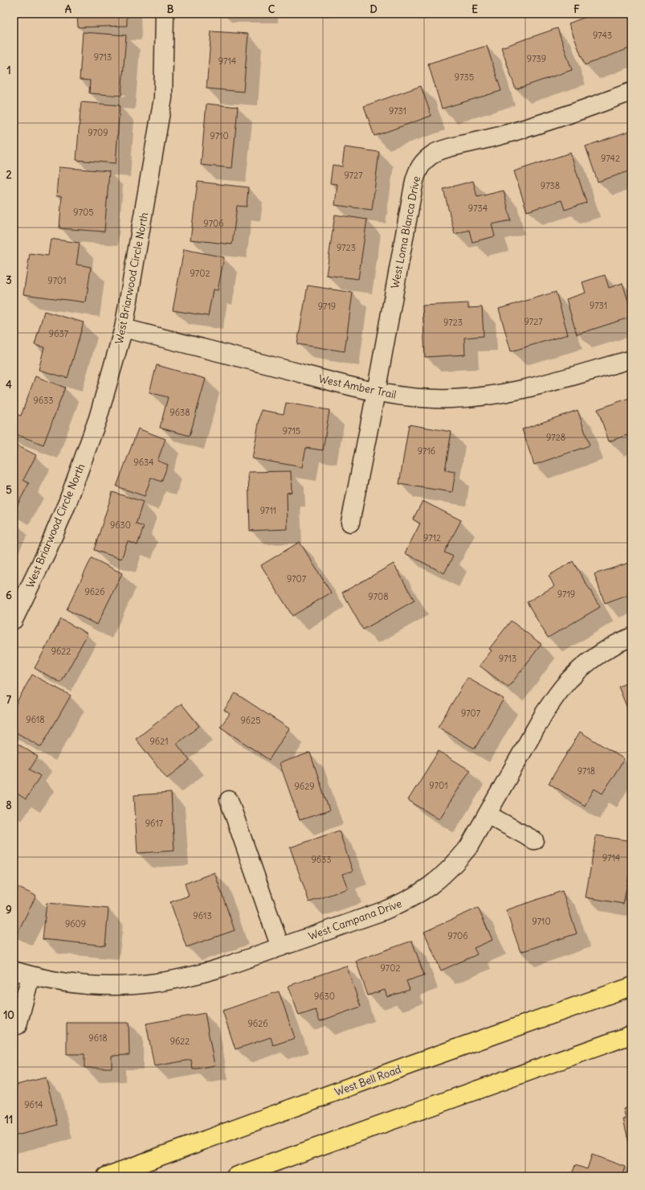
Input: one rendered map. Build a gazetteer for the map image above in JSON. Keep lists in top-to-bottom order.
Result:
{
  "streets": {
    "main road": ["West Bell Road"],
    "street": [
      "West Loma Blanca Drive",
      "West Briarwood Circle North",
      "West Amber Trail",
      "West Campana Drive"
    ]
  },
  "crossings": [
    ["West Loma Blanca Drive", "West Amber Trail"],
    ["West Briarwood Circle North", "West Amber Trail"]
  ],
  "house_numbers": [
    "9743",
    "9713",
    "9739",
    "9714",
    "9735",
    "9731",
    "9709",
    "9710",
    "9742",
    "9727",
    "9738",
    "9734",
    "9705",
    "9706",
    "9723",
    "9702",
    "9701",
    "9731",
    "9719",
    "9727",
    "9723",
    "9637",
    "9633",
    "9638",
    "9715",
    "9728",
    "9716",
    "9634",
    "9711",
    "9630",
    "9712",
    "9707",
    "9626",
    "9719",
    "9708",
    "9622",
    "9713",
    "9707",
    "9618",
    "9625",
    "9621",
    "9718",
    "9701",
    "9629",
    "9617",
    "9714",
    "9633",
    "9613",
    "9710",
    "9609",
    "9706",
    "9702",
    "9630",
    "9626",
    "9618",
    "9622",
    "9614"
  ],
  "grid": {
    "columns": [
      "A",
      "B",
      "C",
      "D",
      "E",
      "F"
    ],
    "rows": [
      "1",
      "2",
      "3",
      "4",
      "5",
      "6",
      "7",
      "8",
      "9",
      "10",
      "11"
    ]
  }
}
